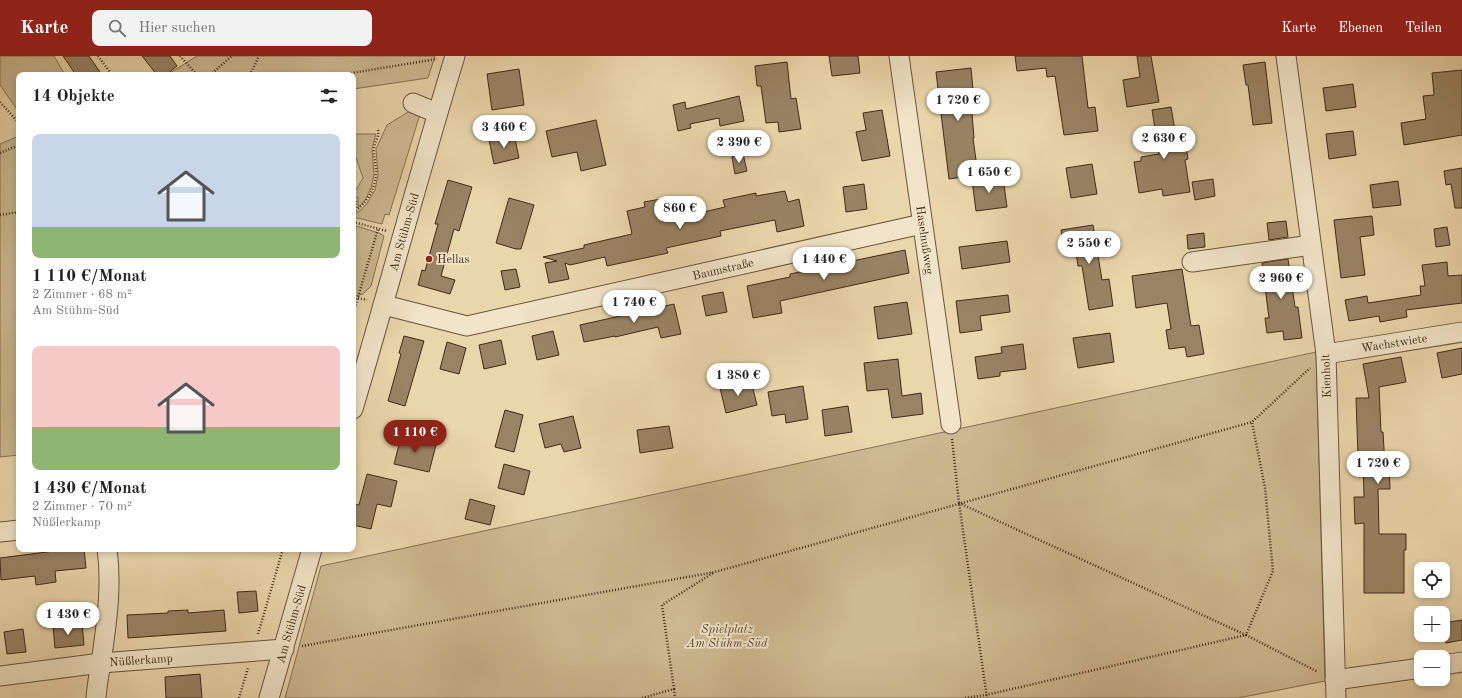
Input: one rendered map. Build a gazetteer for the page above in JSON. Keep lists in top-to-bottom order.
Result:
{
  "streets": {
    "street": [
      "Am Stühm-Süd",
      "Haselnußweg",
      "Baumstraße",
      "Wachstwiete",
      "Kienholt",
      "Nüßlerkamp"
    ]
  },
  "crossings": [
    ["Am Stühm-Süd", "Baumstraße"],
    ["Am Stühm-Süd", "Nüßlerkamp"],
    ["Haselnußweg", "Baumstraße"],
    ["Wachstwiete", "Kienholt"]
  ],
  "parks": ["Spielplatz Am Stühm-Süd"],
  "places": ["Hellas"],
  "page": {
    "header": "Karte",
    "search": "Hier suchen",
    "nav": ["Karte", "Ebenen", "Teilen"],
    "heading": "14 Objekte",
    "price": [
      "1 720 €",
      "3 460 €",
      "2 630 €",
      "2 390 €",
      "1 650 €",
      "860 €",
      "2 550 €",
      "1 440 €",
      "2 960 €",
      "1 740 €",
      "1 380 €",
      "1 110 €",
      "1 720 €",
      "1 430 €"
    ],
    "list": [
      {
        "name": "1 110 €/Monat",
        "note": "2 Zimmer · 68 m² · Am Stühm-Süd"
      },
      {
        "name": "1 430 €/Monat",
        "note": "2 Zimmer · 70 m² · Nüßlerkamp"
      }
    ],
    "map_buttons": ["+", "−"]
  }
}
